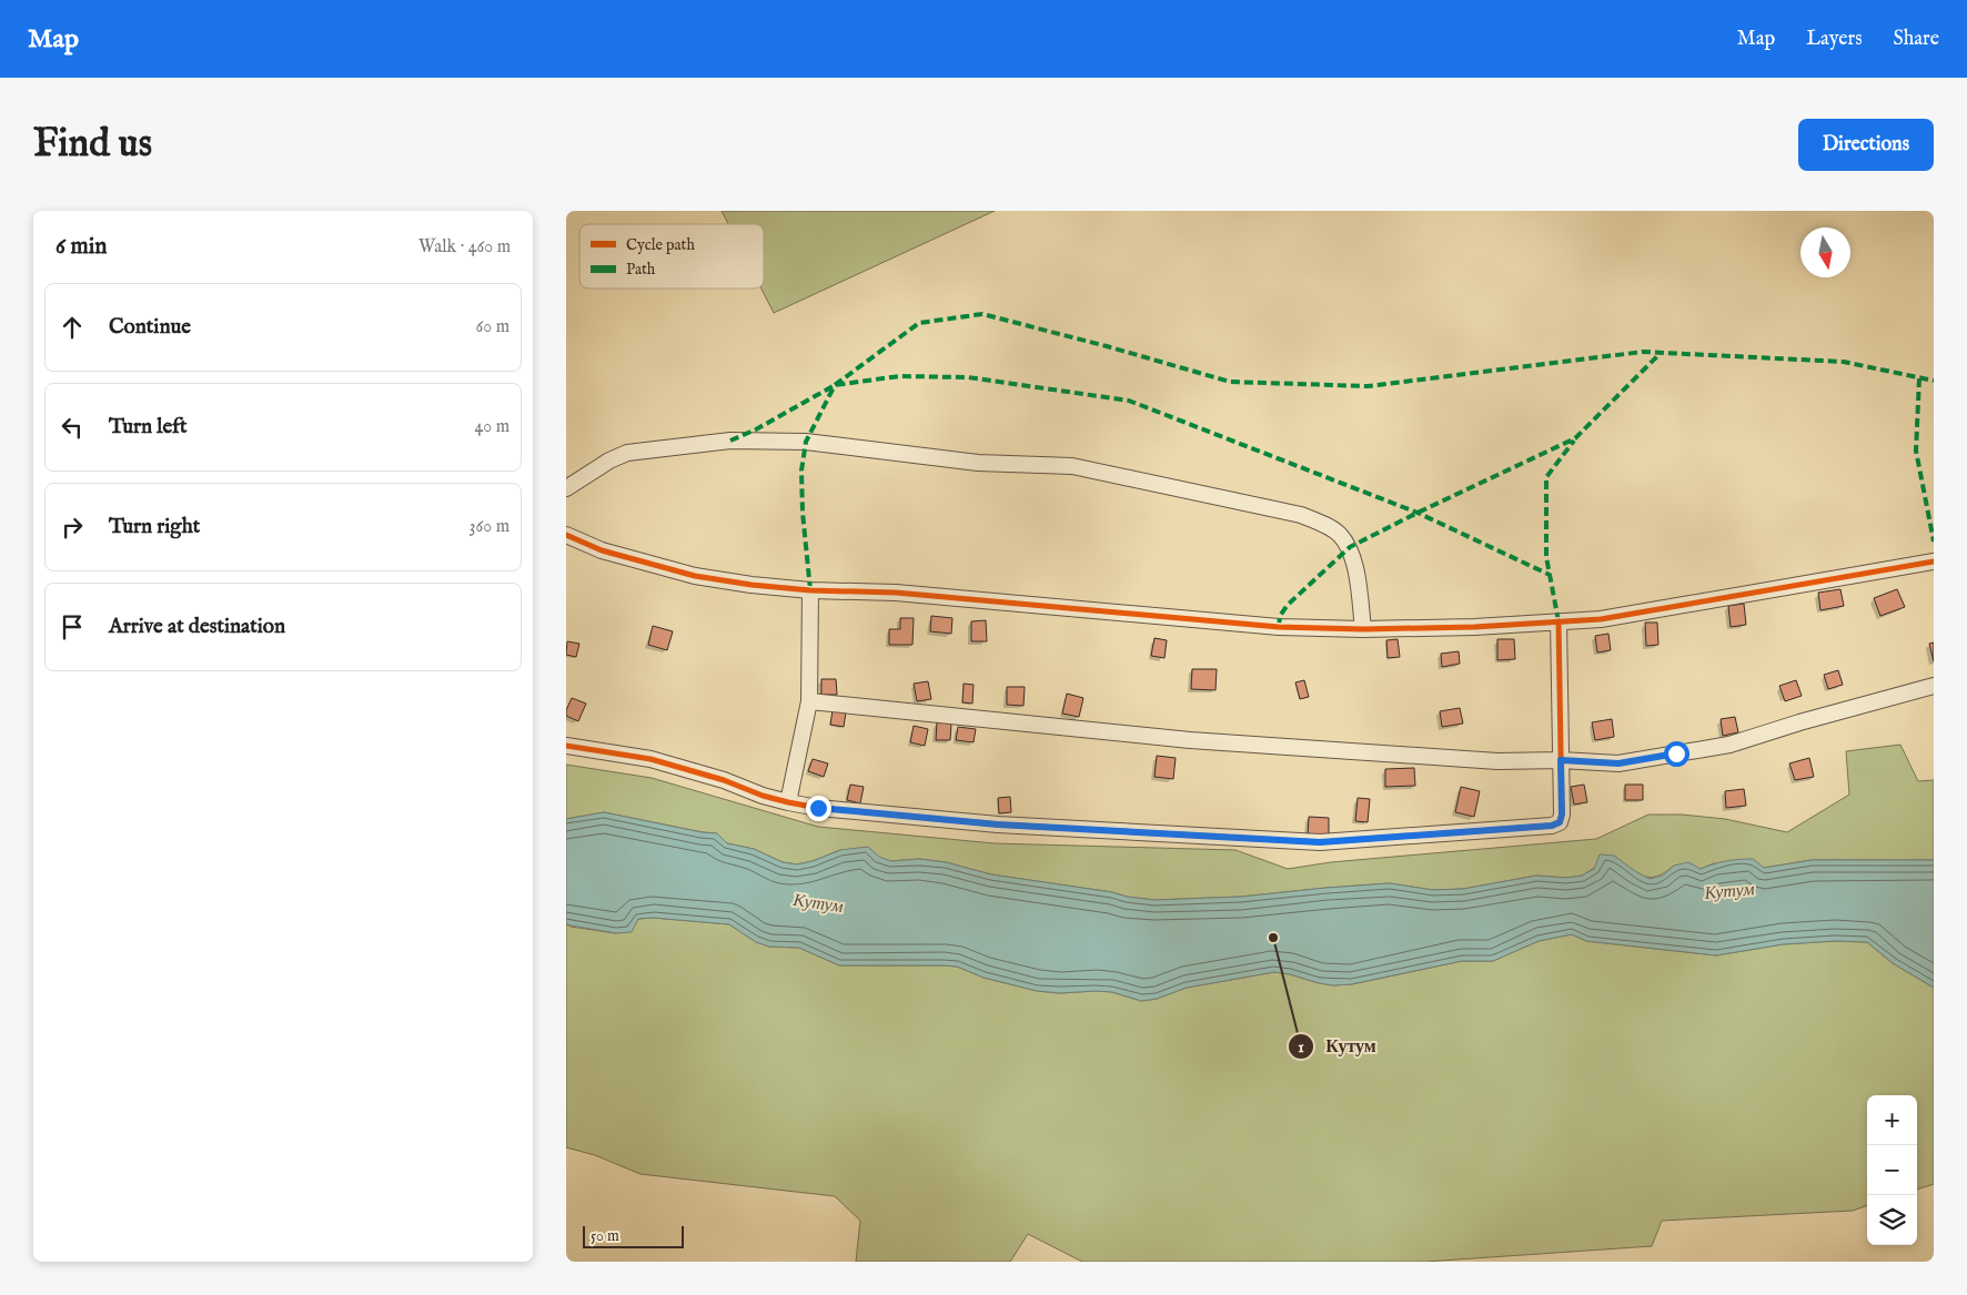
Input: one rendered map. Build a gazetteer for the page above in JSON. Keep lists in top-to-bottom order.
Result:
{
  "water": ["Кутум"],
  "places": ["Кутум"],
  "legend": ["Cycle path", "Path"],
  "scale_bar": "50 m",
  "north": "bottom",
  "page": {
    "header": "Map",
    "nav": ["Map", "Layers", "Share"],
    "buttons": "Directions",
    "title": "Find us",
    "heading": ["6 min", "Walk · 460 m"],
    "list": [
      ["Continue", "60 m"],
      ["Turn left", "40 m"],
      ["Turn right", "360 m"],
      "Arrive at destination"
    ],
    "map_buttons": ["+", "−"],
    "scale": "50 m"
  }
}
